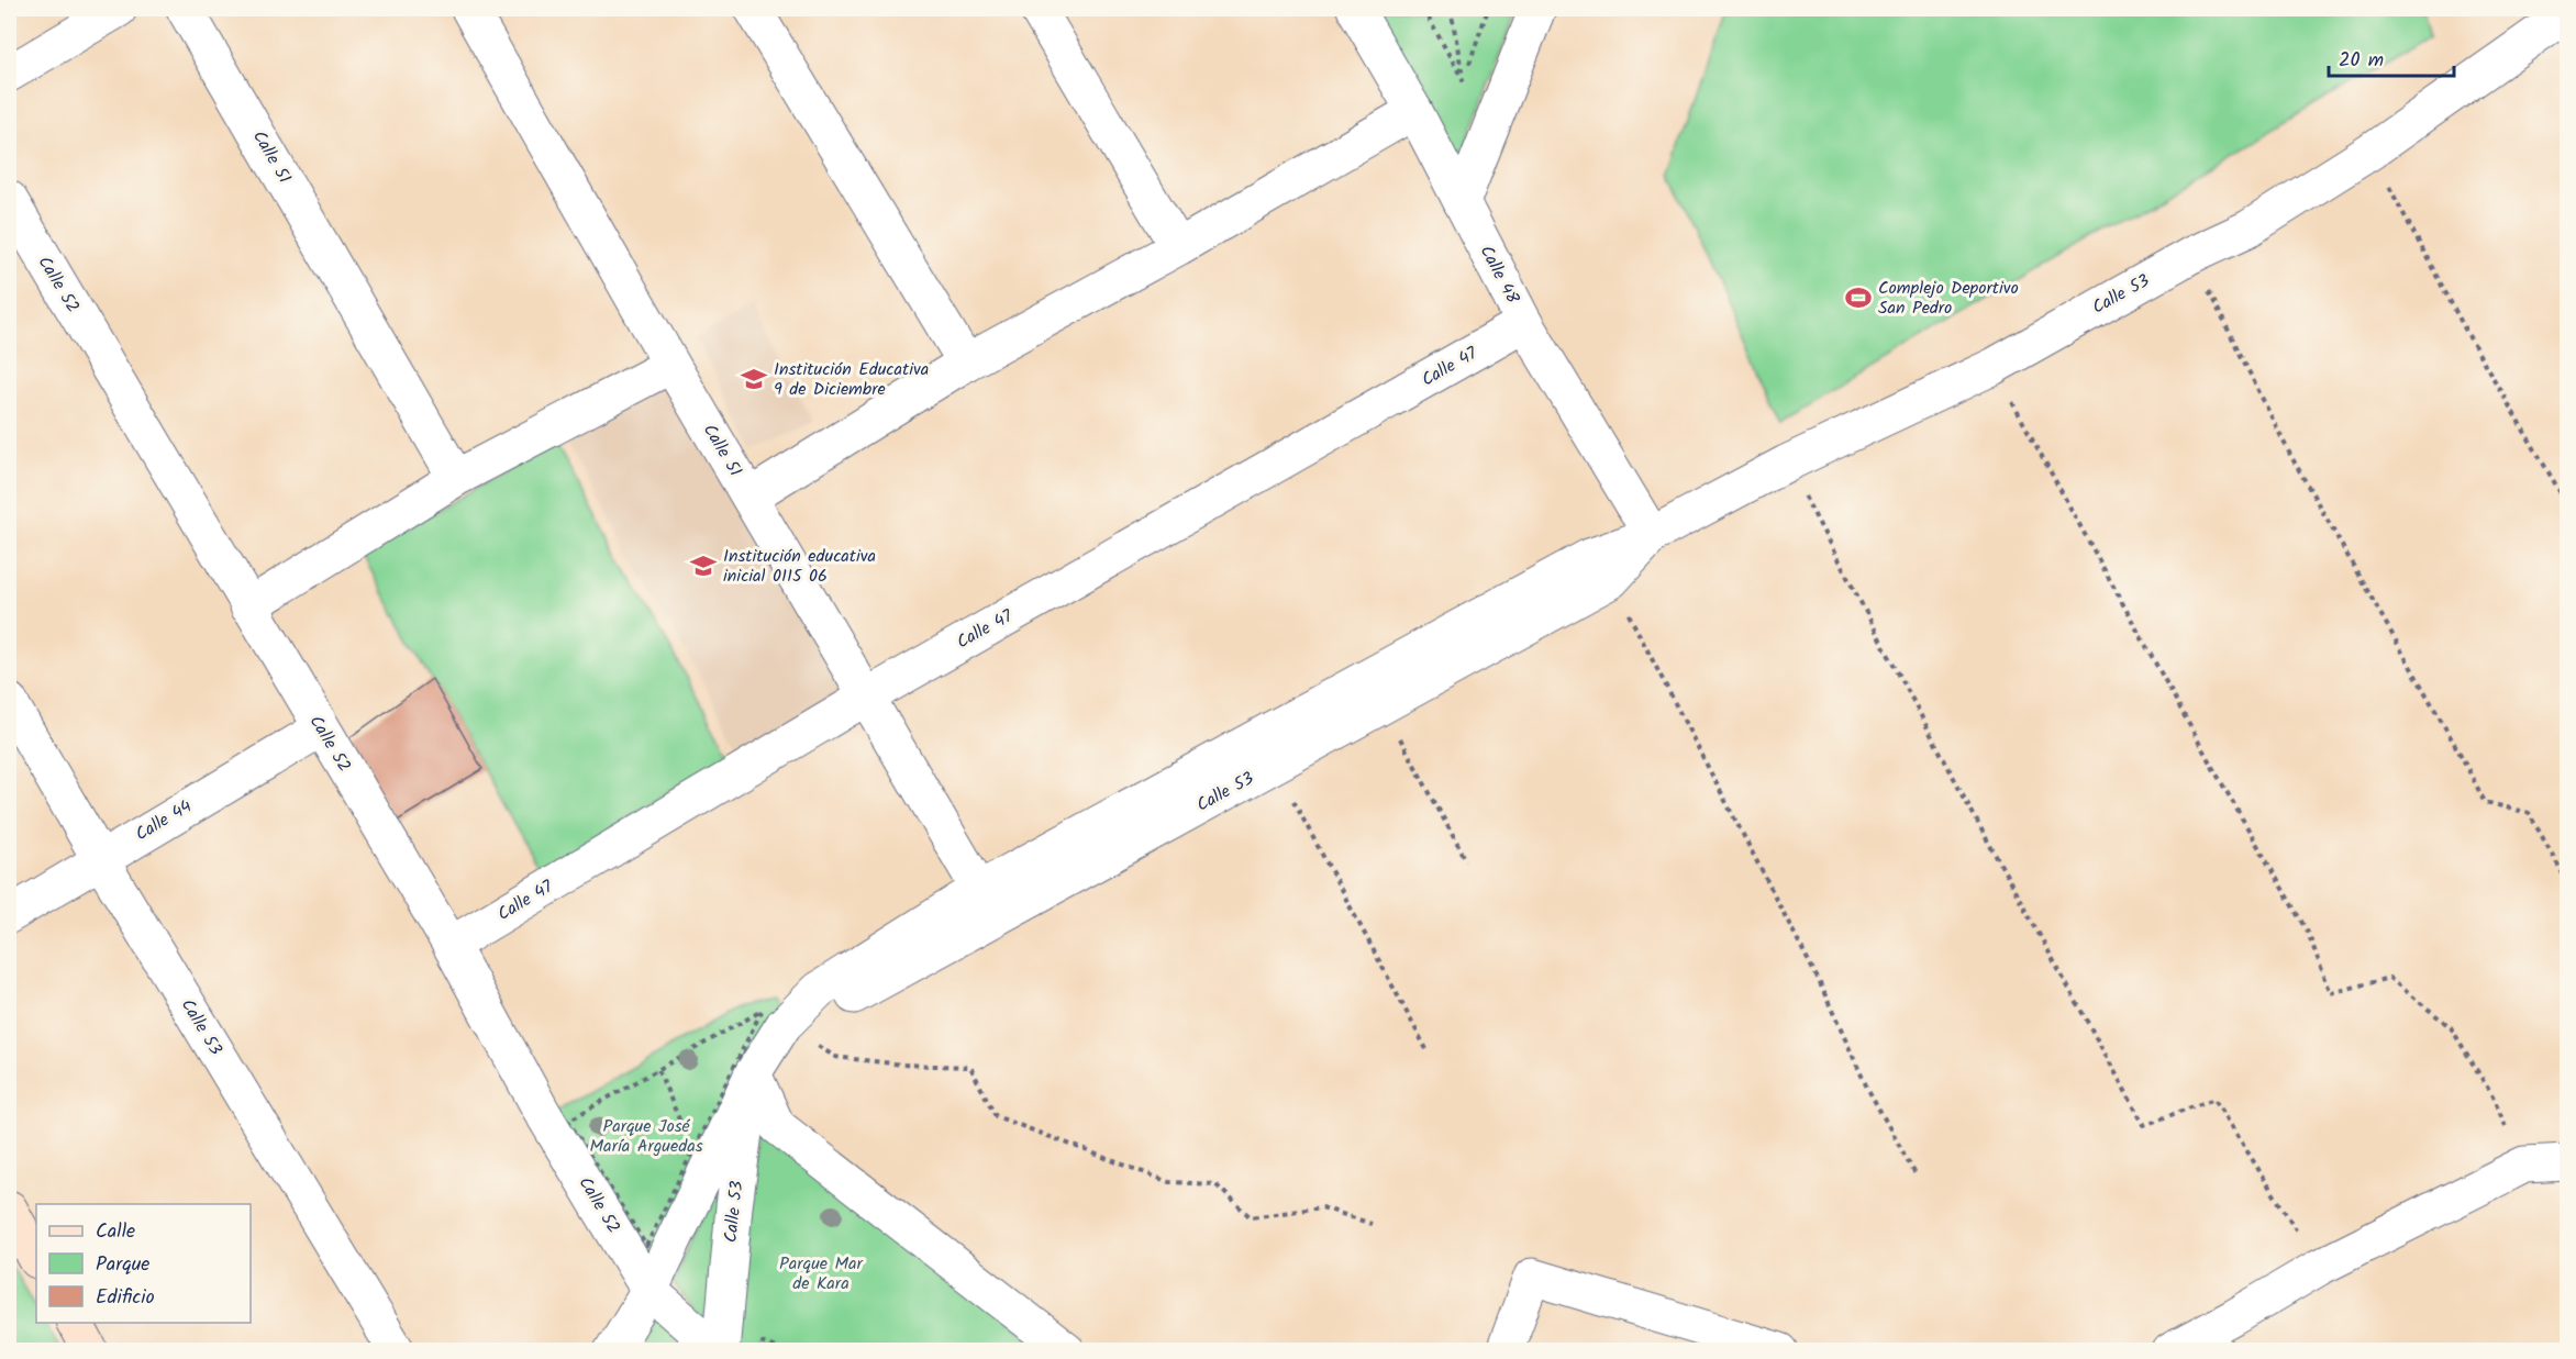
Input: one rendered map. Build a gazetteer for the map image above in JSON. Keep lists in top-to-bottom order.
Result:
{
  "streets": {
    "street": [
      "Calle 51",
      "Calle 48",
      "Calle 52",
      "Calle 53",
      "Calle 47",
      "Calle 44"
    ]
  },
  "crossings": [
    ["Calle 51", "Calle 53"],
    ["Calle 51", "Calle 47"],
    ["Calle 48", "Calle 53"],
    ["Calle 48", "Calle 47"],
    ["Calle 52", "Calle 53"],
    ["Calle 52", "Calle 47"],
    ["Calle 52", "Calle 44"],
    ["Calle 53", "Calle 44"]
  ],
  "parks": ["Parque José María Arguedas", "Parque Mar de Kara"],
  "places": {
    "sports": ["Complejo Deportivo San Pedro"],
    "school or university": ["Institución Educativa 9 de Diciembre", "Institución educativa inicial 0115 06"]
  },
  "legend": ["Calle", "Parque", "Edificio"],
  "scale_bar": "20 m"
}
